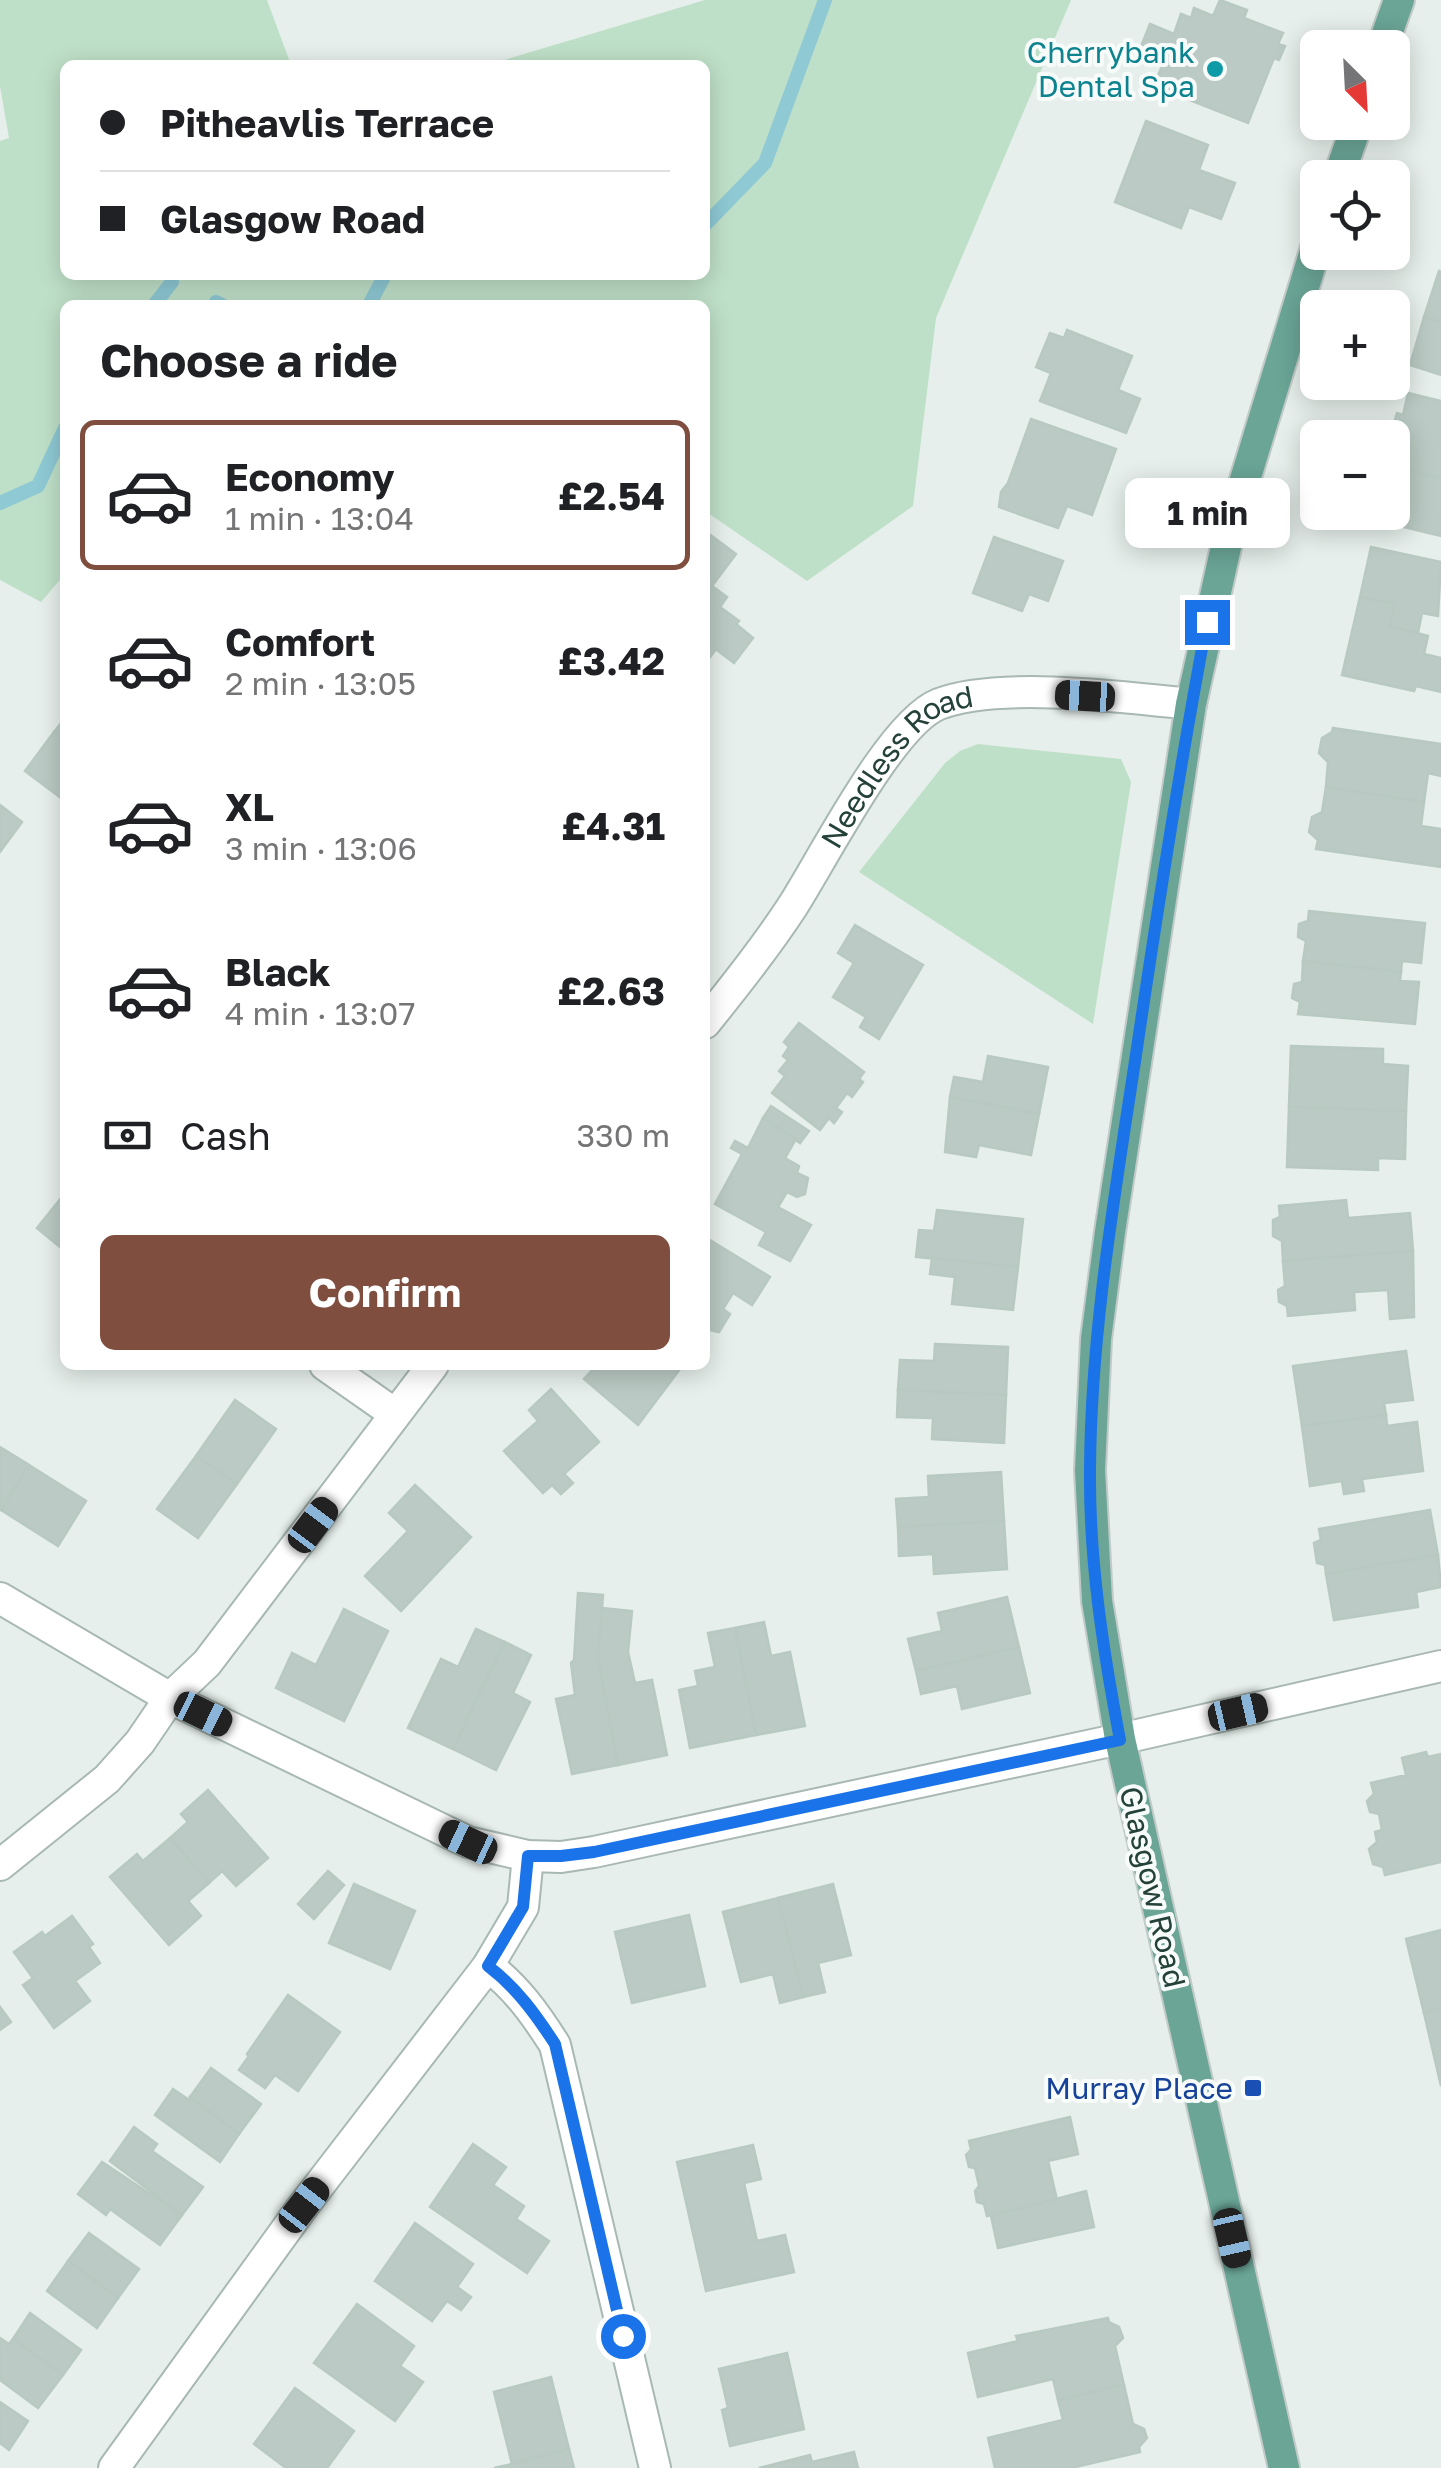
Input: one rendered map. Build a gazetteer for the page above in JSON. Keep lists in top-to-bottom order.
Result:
{
  "streets": {
    "main road": ["Glasgow Road"],
    "street": ["Needless Road"]
  },
  "crossings": [
    ["Needless Road", "Glasgow Road"]
  ],
  "places": {
    "other": ["Cherrybank Dental Spa"],
    "transit": ["Murray Place"]
  },
  "north": "bottom right",
  "page": {
    "map_buttons": ["+", "−"],
    "banner": ["Pitheavlis Terrace", "Glasgow Road"],
    "heading": "Choose a ride",
    "list": [
      {
        "name": "Economy",
        "note": "1 min · 13:04",
        "value": "£2.54"
      },
      {
        "name": "Comfort",
        "note": "2 min · 13:05",
        "value": "£3.42"
      },
      {
        "name": "XL",
        "note": "3 min · 13:06",
        "value": "£4.31"
      },
      {
        "name": "Black",
        "note": "4 min · 13:07",
        "value": "£2.63"
      }
    ],
    "bubble": "1 min",
    "pay": ["Cash", "330 m"],
    "buttons": "Confirm"
  }
}
